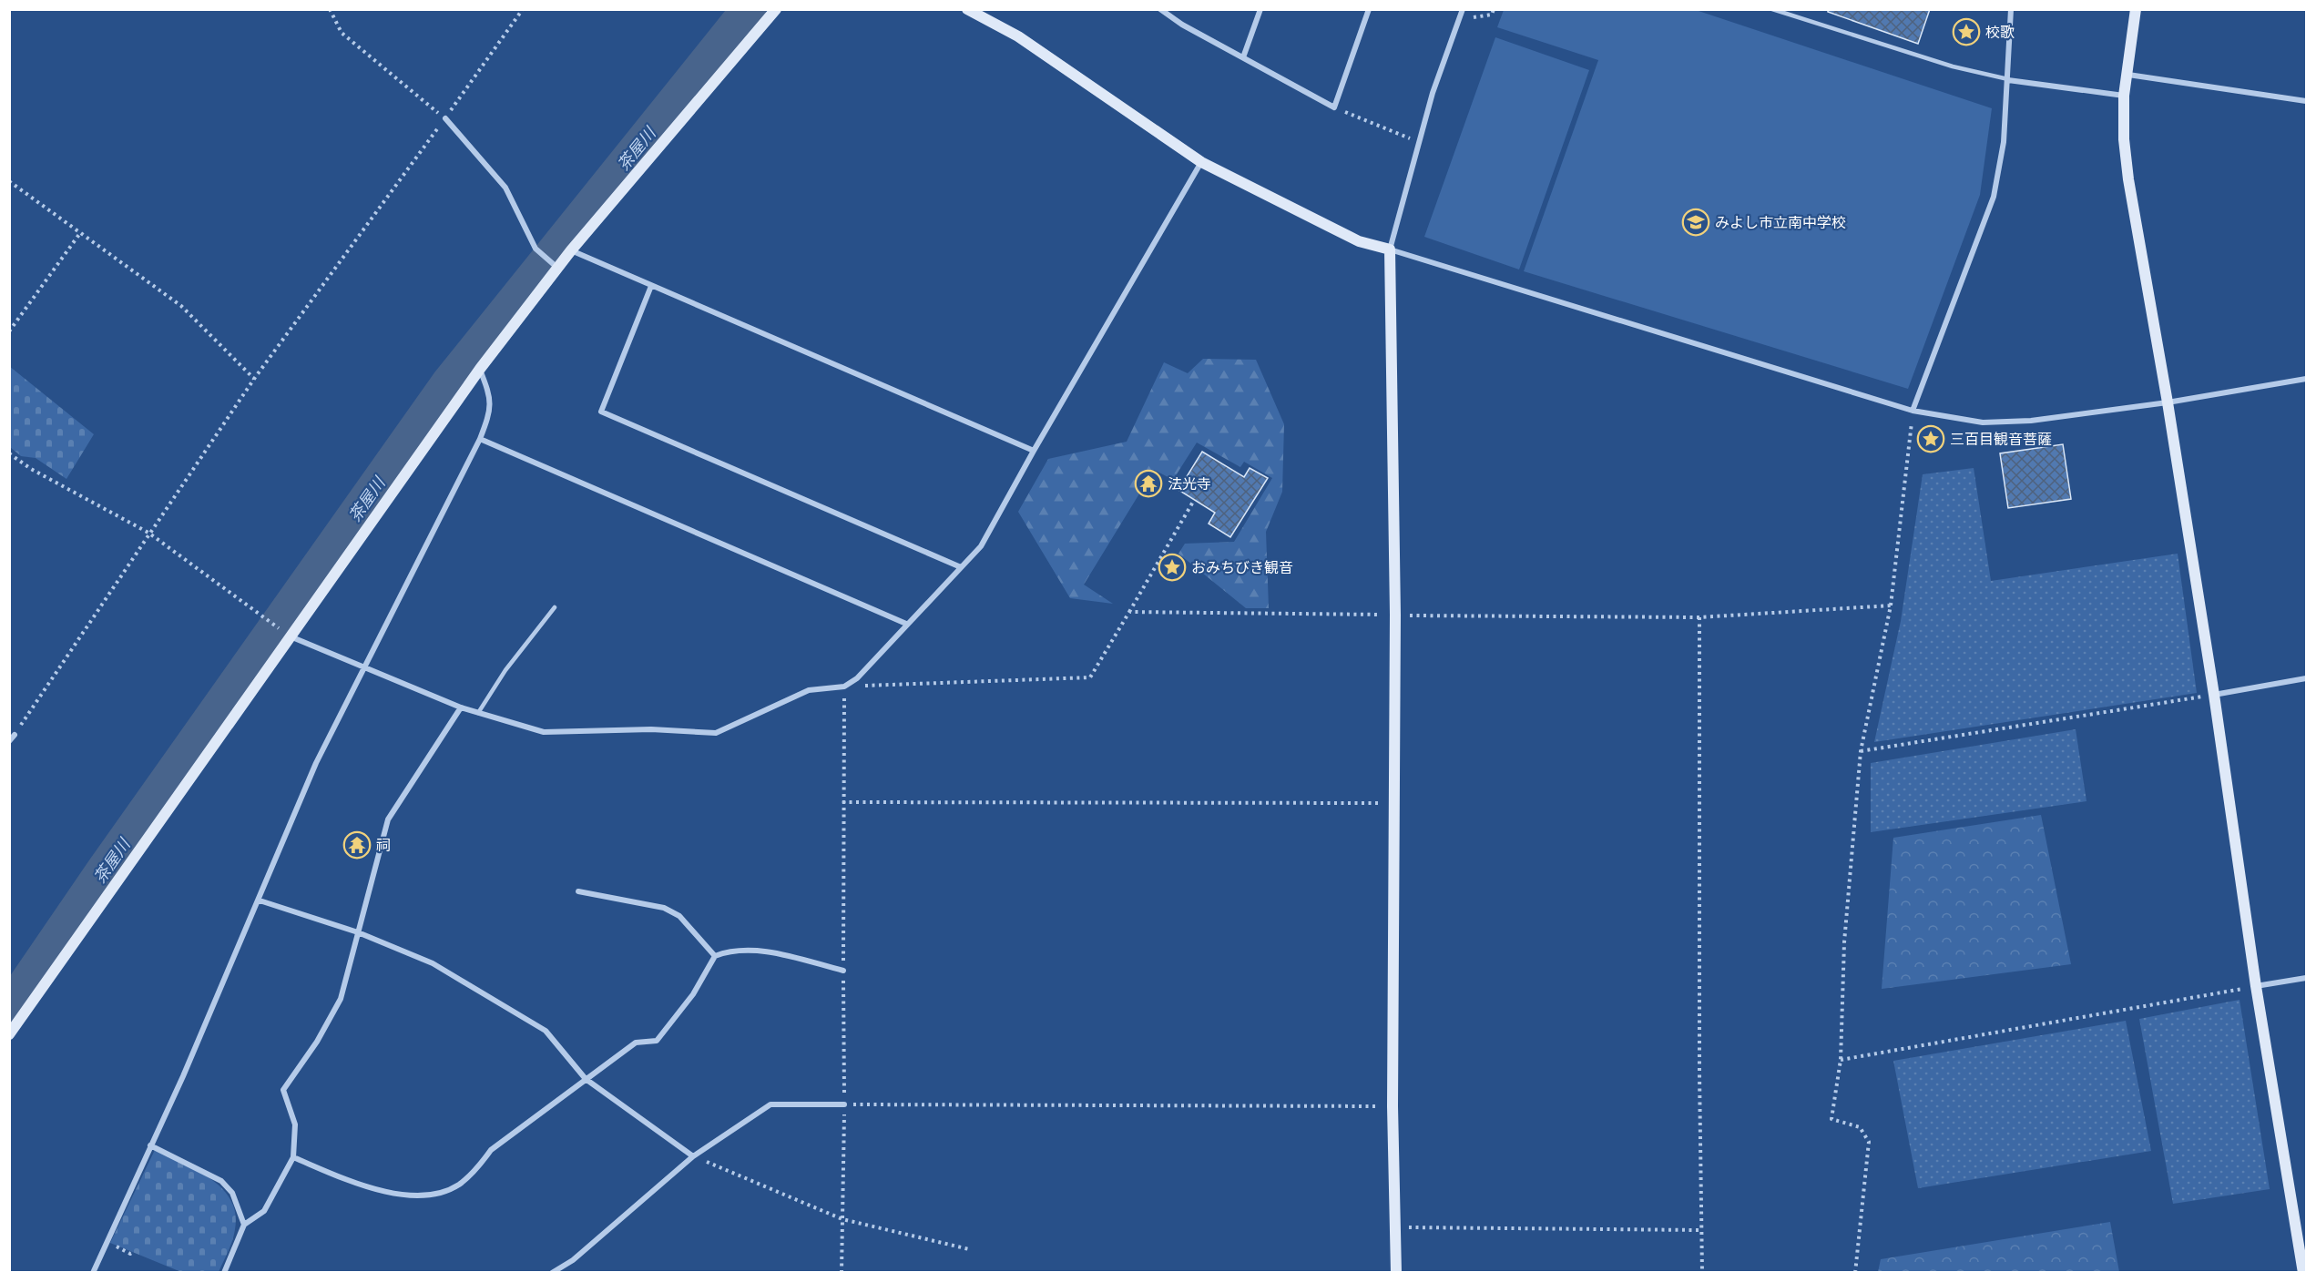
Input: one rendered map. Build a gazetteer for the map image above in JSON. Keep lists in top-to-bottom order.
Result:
{
  "water": ["茶屋川"],
  "places": {
    "place": ["校歌", "三百目観音菩薩", "おみちびき観音"],
    "school or university": ["みよし市立南中学校"],
    "temple": ["法光寺", "祠"]
  }
}
